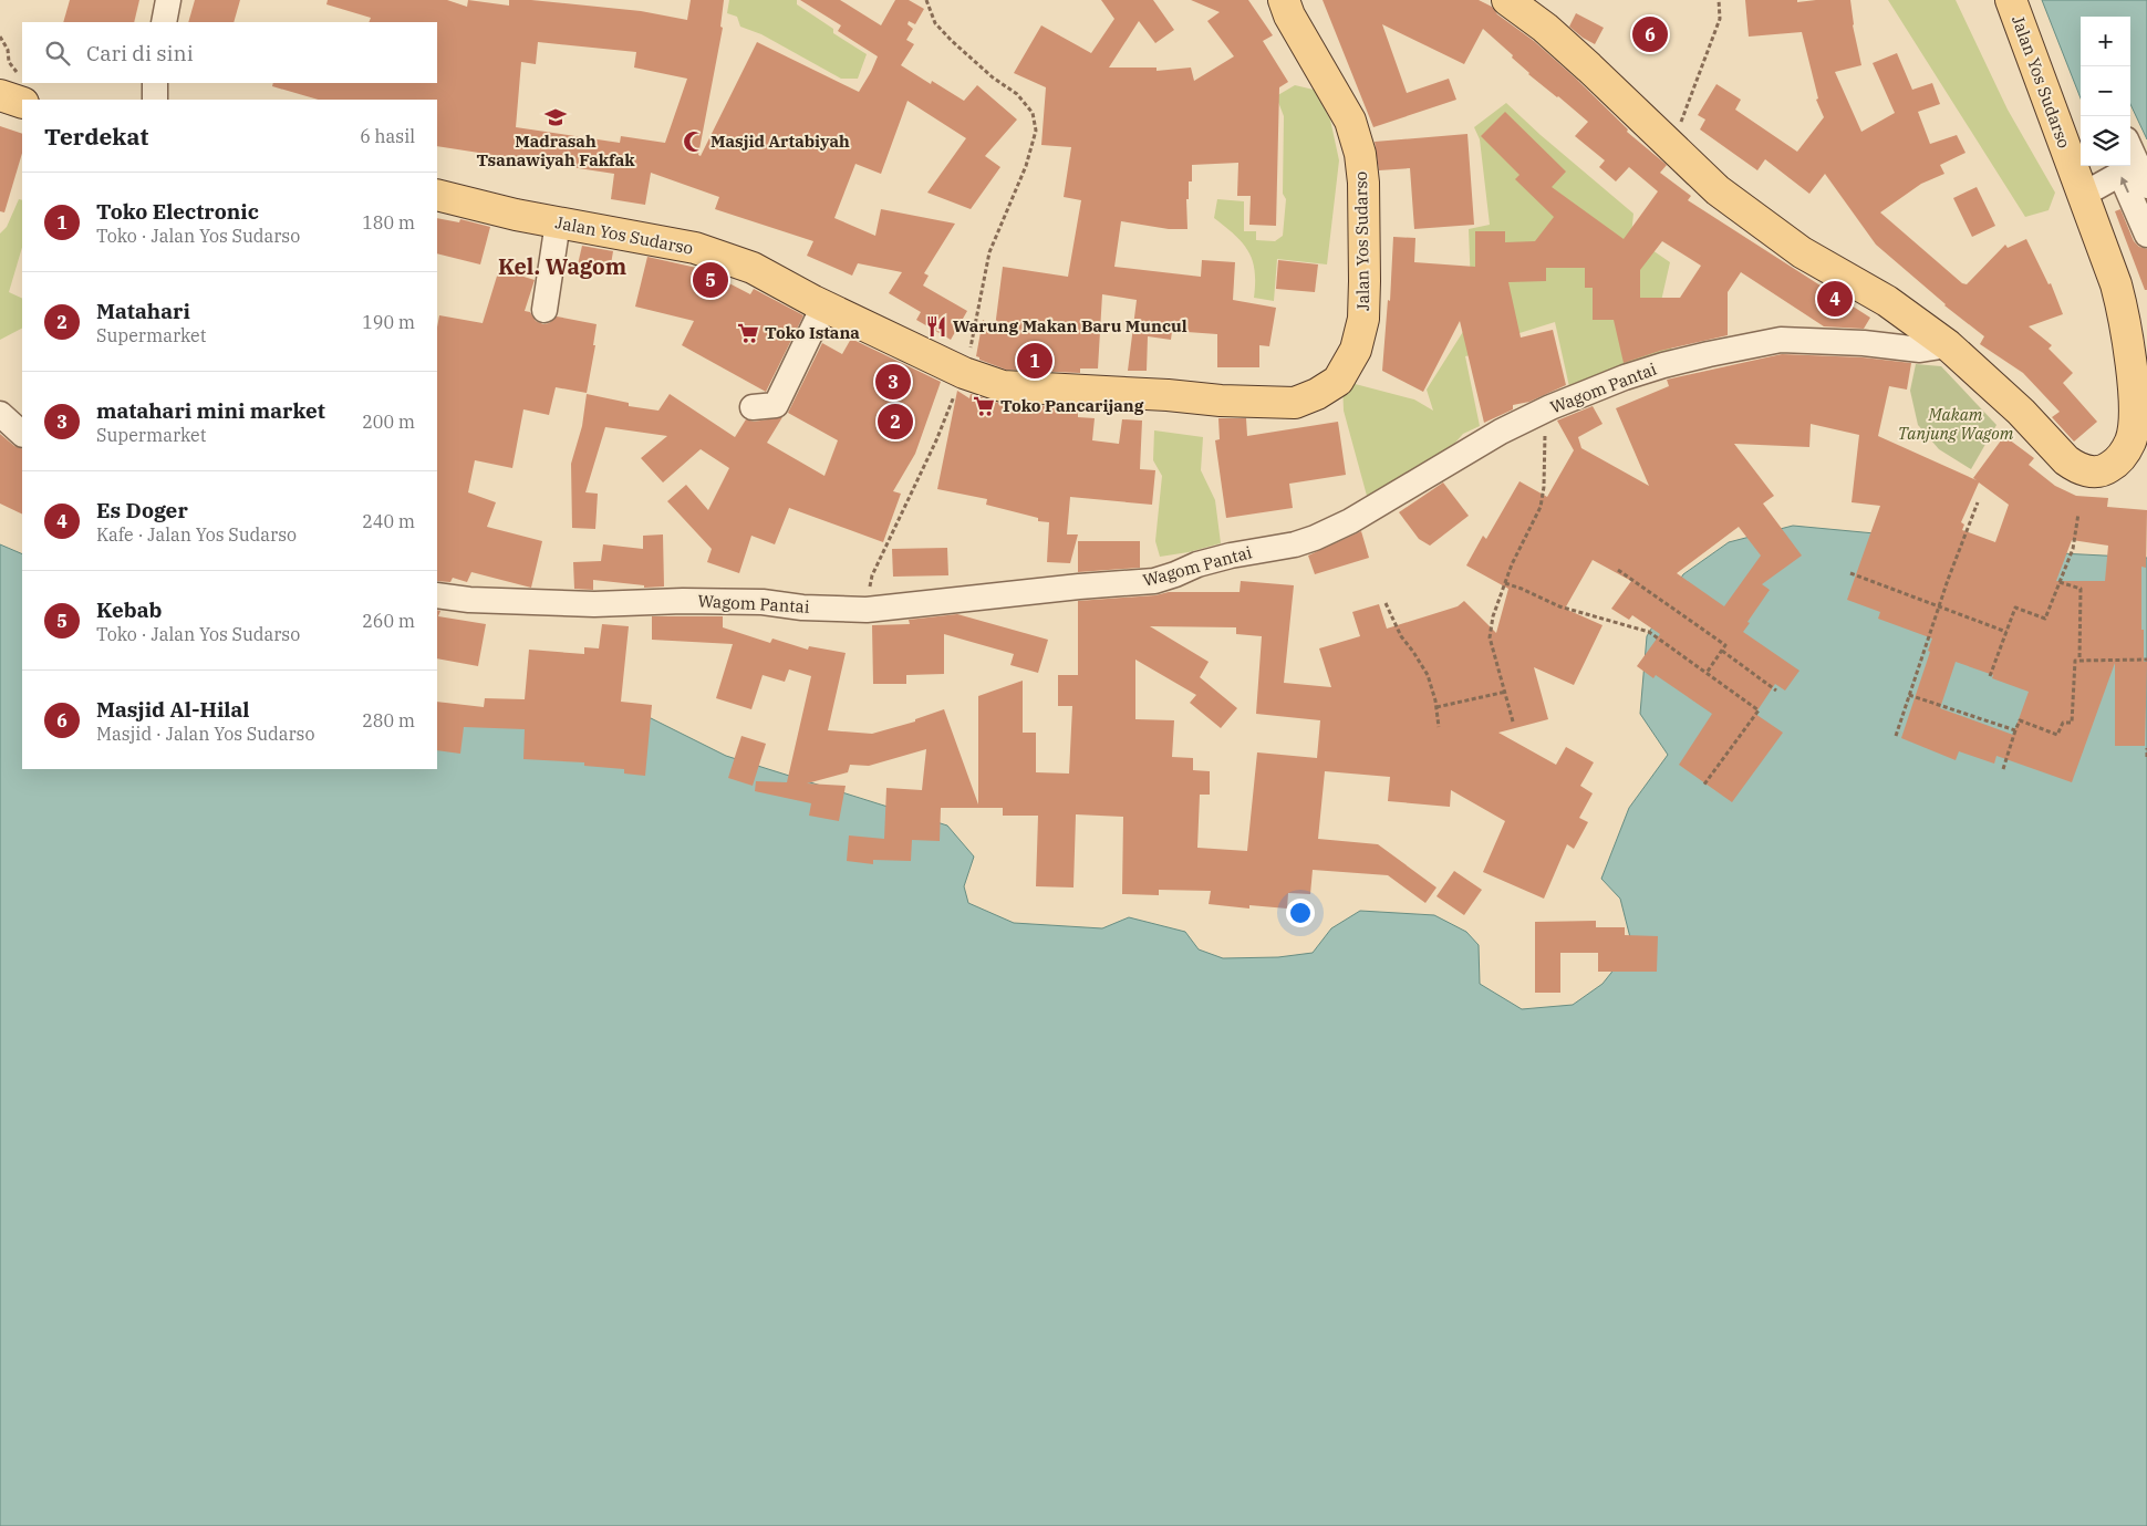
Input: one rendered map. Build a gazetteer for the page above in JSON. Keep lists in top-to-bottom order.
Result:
{
  "streets": {
    "main road": ["Jalan Yos Sudarso"],
    "street": ["Wagom Pantai"]
  },
  "crossings": [
    ["Jalan Yos Sudarso", "Wagom Pantai"]
  ],
  "districts": ["Kel. Wagom"],
  "parks": ["Makam Tanjung Wagom"],
  "places": {
    "school or university": ["Madrasah Tsanawiyah Fakfak"],
    "mosque": ["Masjid Artabiyah"],
    "restaurant": ["Warung Makan Baru Muncul"],
    "supermarket": ["Toko Istana", "Toko Pancarijang"]
  },
  "page": {
    "pins": [
      "6",
      "5",
      "4",
      "1",
      "3",
      "2"
    ],
    "map_buttons": ["+", "−"],
    "search": "Cari di sini",
    "heading": ["Terdekat", "6 hasil"],
    "list": [
      {
        "mark": "1",
        "name": "Toko Electronic",
        "note": "Toko · Jalan Yos Sudarso",
        "value": "180 m"
      },
      {
        "mark": "2",
        "name": "Matahari",
        "note": "Supermarket",
        "value": "190 m"
      },
      {
        "mark": "3",
        "name": "matahari mini market",
        "note": "Supermarket",
        "value": "200 m"
      },
      {
        "mark": "4",
        "name": "Es Doger",
        "note": "Kafe · Jalan Yos Sudarso",
        "value": "240 m"
      },
      {
        "mark": "5",
        "name": "Kebab",
        "note": "Toko · Jalan Yos Sudarso",
        "value": "260 m"
      },
      {
        "mark": "6",
        "name": "Masjid Al-Hilal",
        "note": "Masjid · Jalan Yos Sudarso",
        "value": "280 m"
      }
    ]
  }
}
